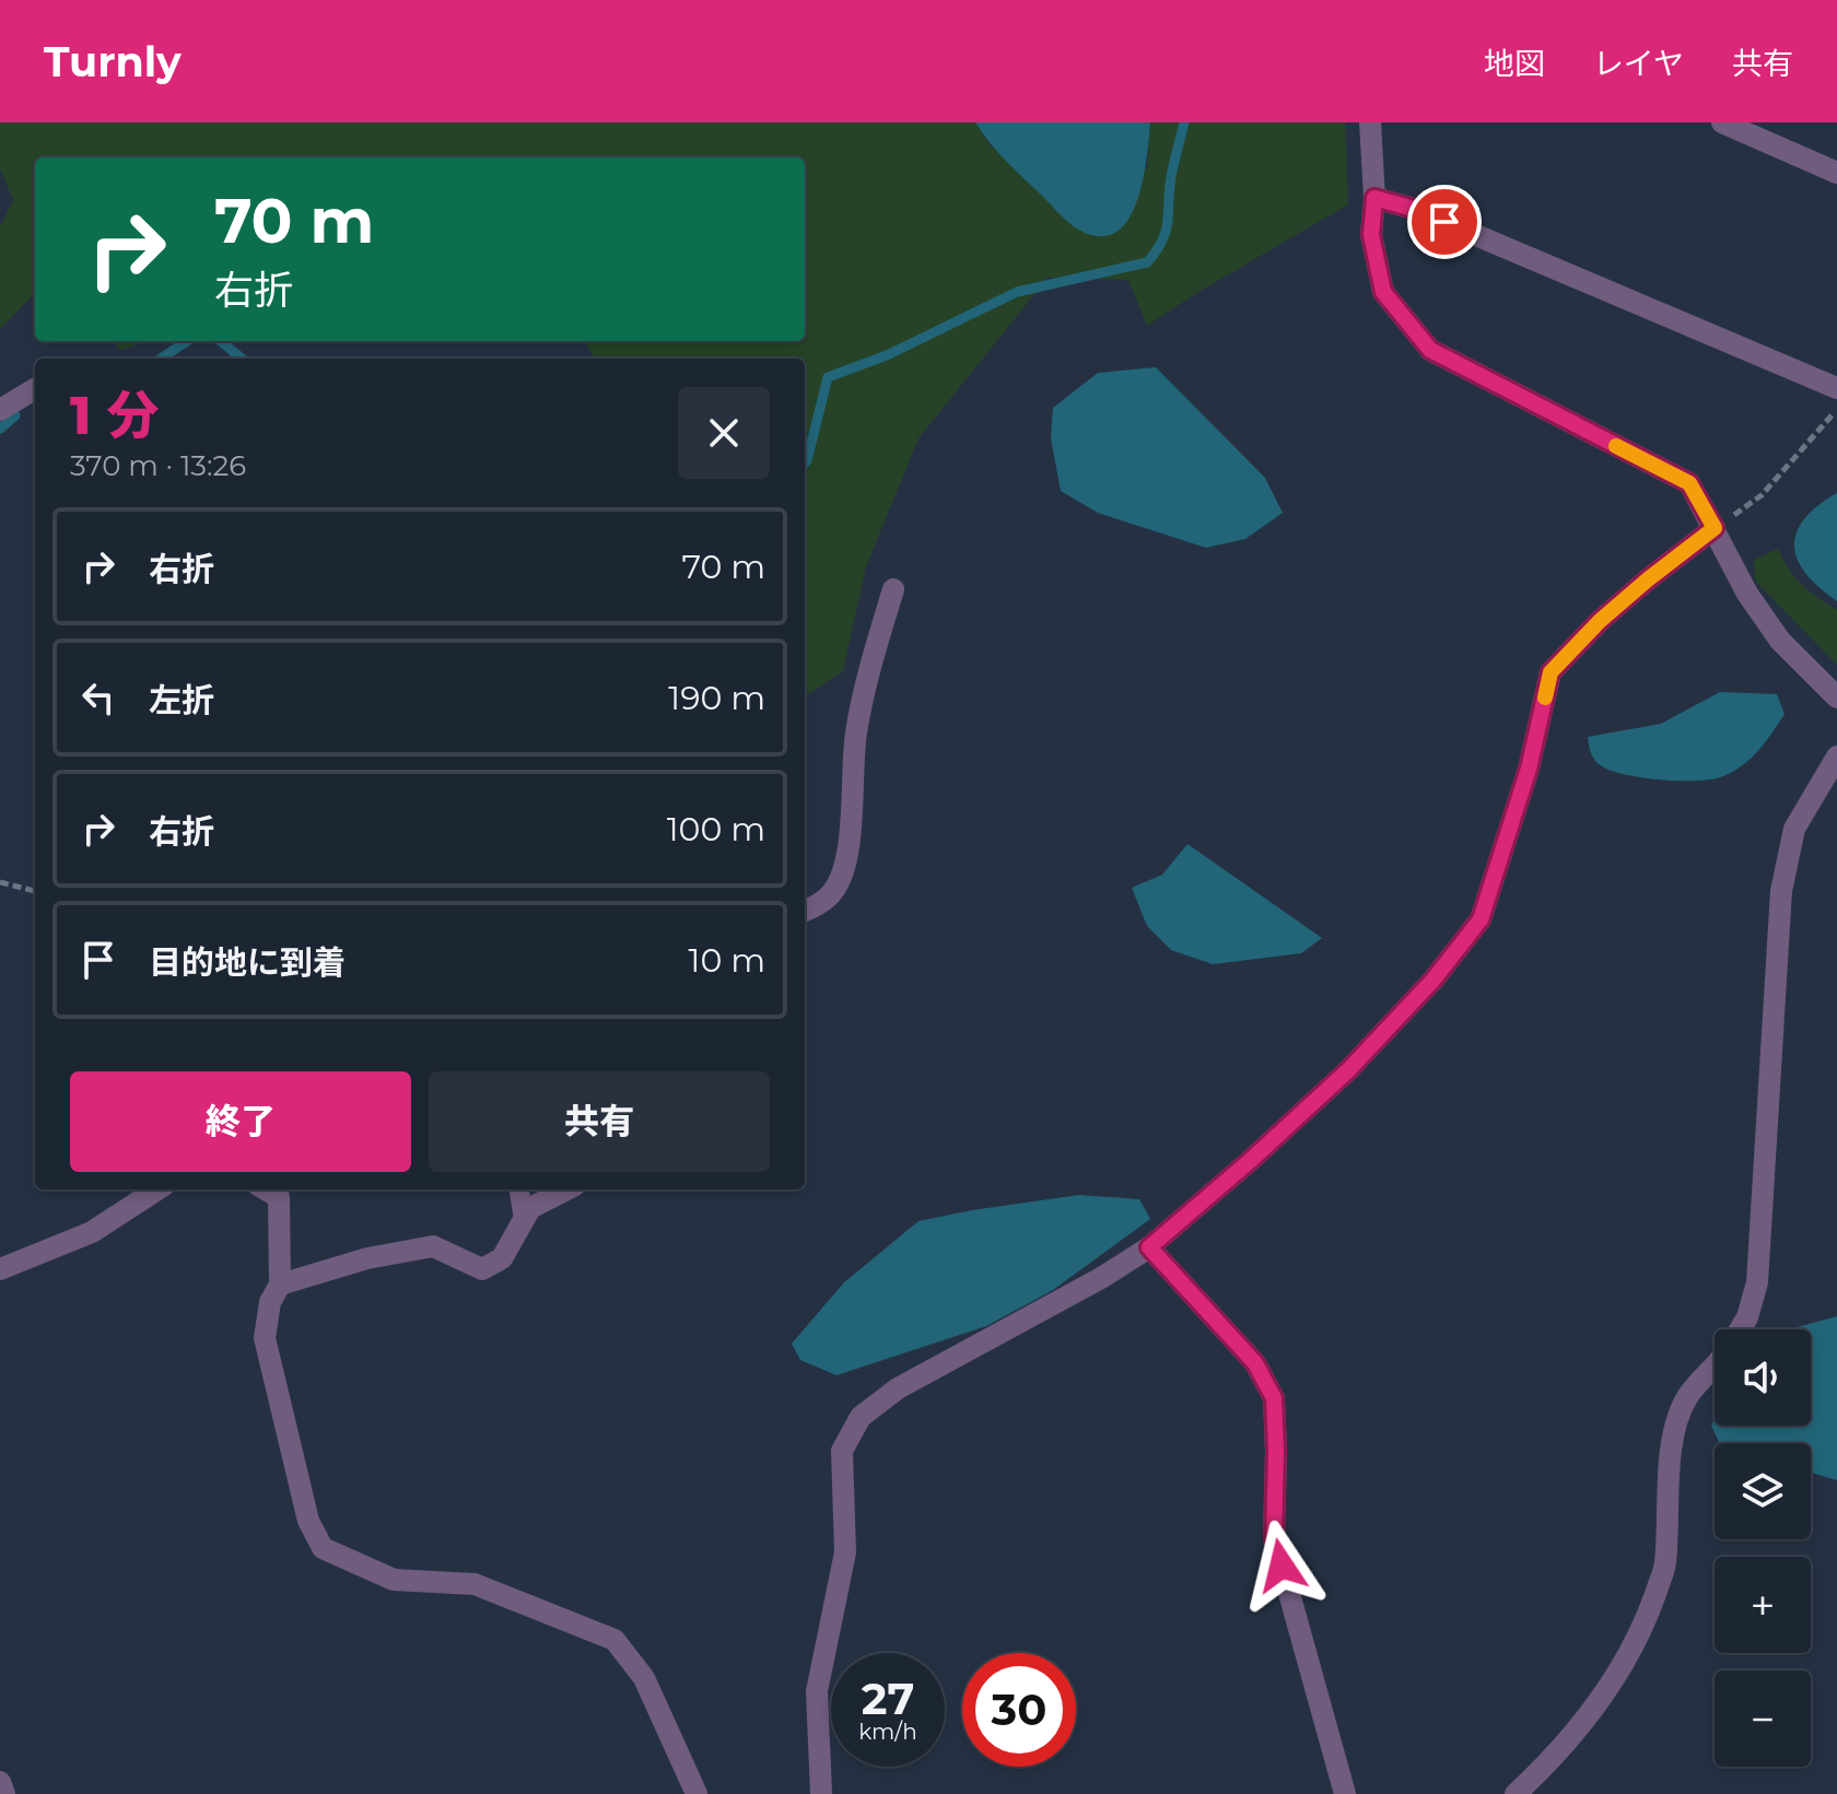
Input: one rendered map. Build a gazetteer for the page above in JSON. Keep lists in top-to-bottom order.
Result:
{
  "page": {
    "header": "Turnly",
    "nav": ["地図", "レイヤ", "共有"],
    "turn": ["70 m", "右折"],
    "heading": ["1 分", "370 m · 13:26"],
    "list": [
      {
        "name": "右折",
        "value": "70 m"
      },
      {
        "name": "左折",
        "value": "190 m"
      },
      {
        "name": "右折",
        "value": "100 m"
      },
      {
        "name": "目的地に到着",
        "value": "10 m"
      }
    ],
    "buttons": ["終了", "共有"],
    "map_buttons": ["+", "−"],
    "speed": "27 km/h",
    "limit": "30"
  }
}
